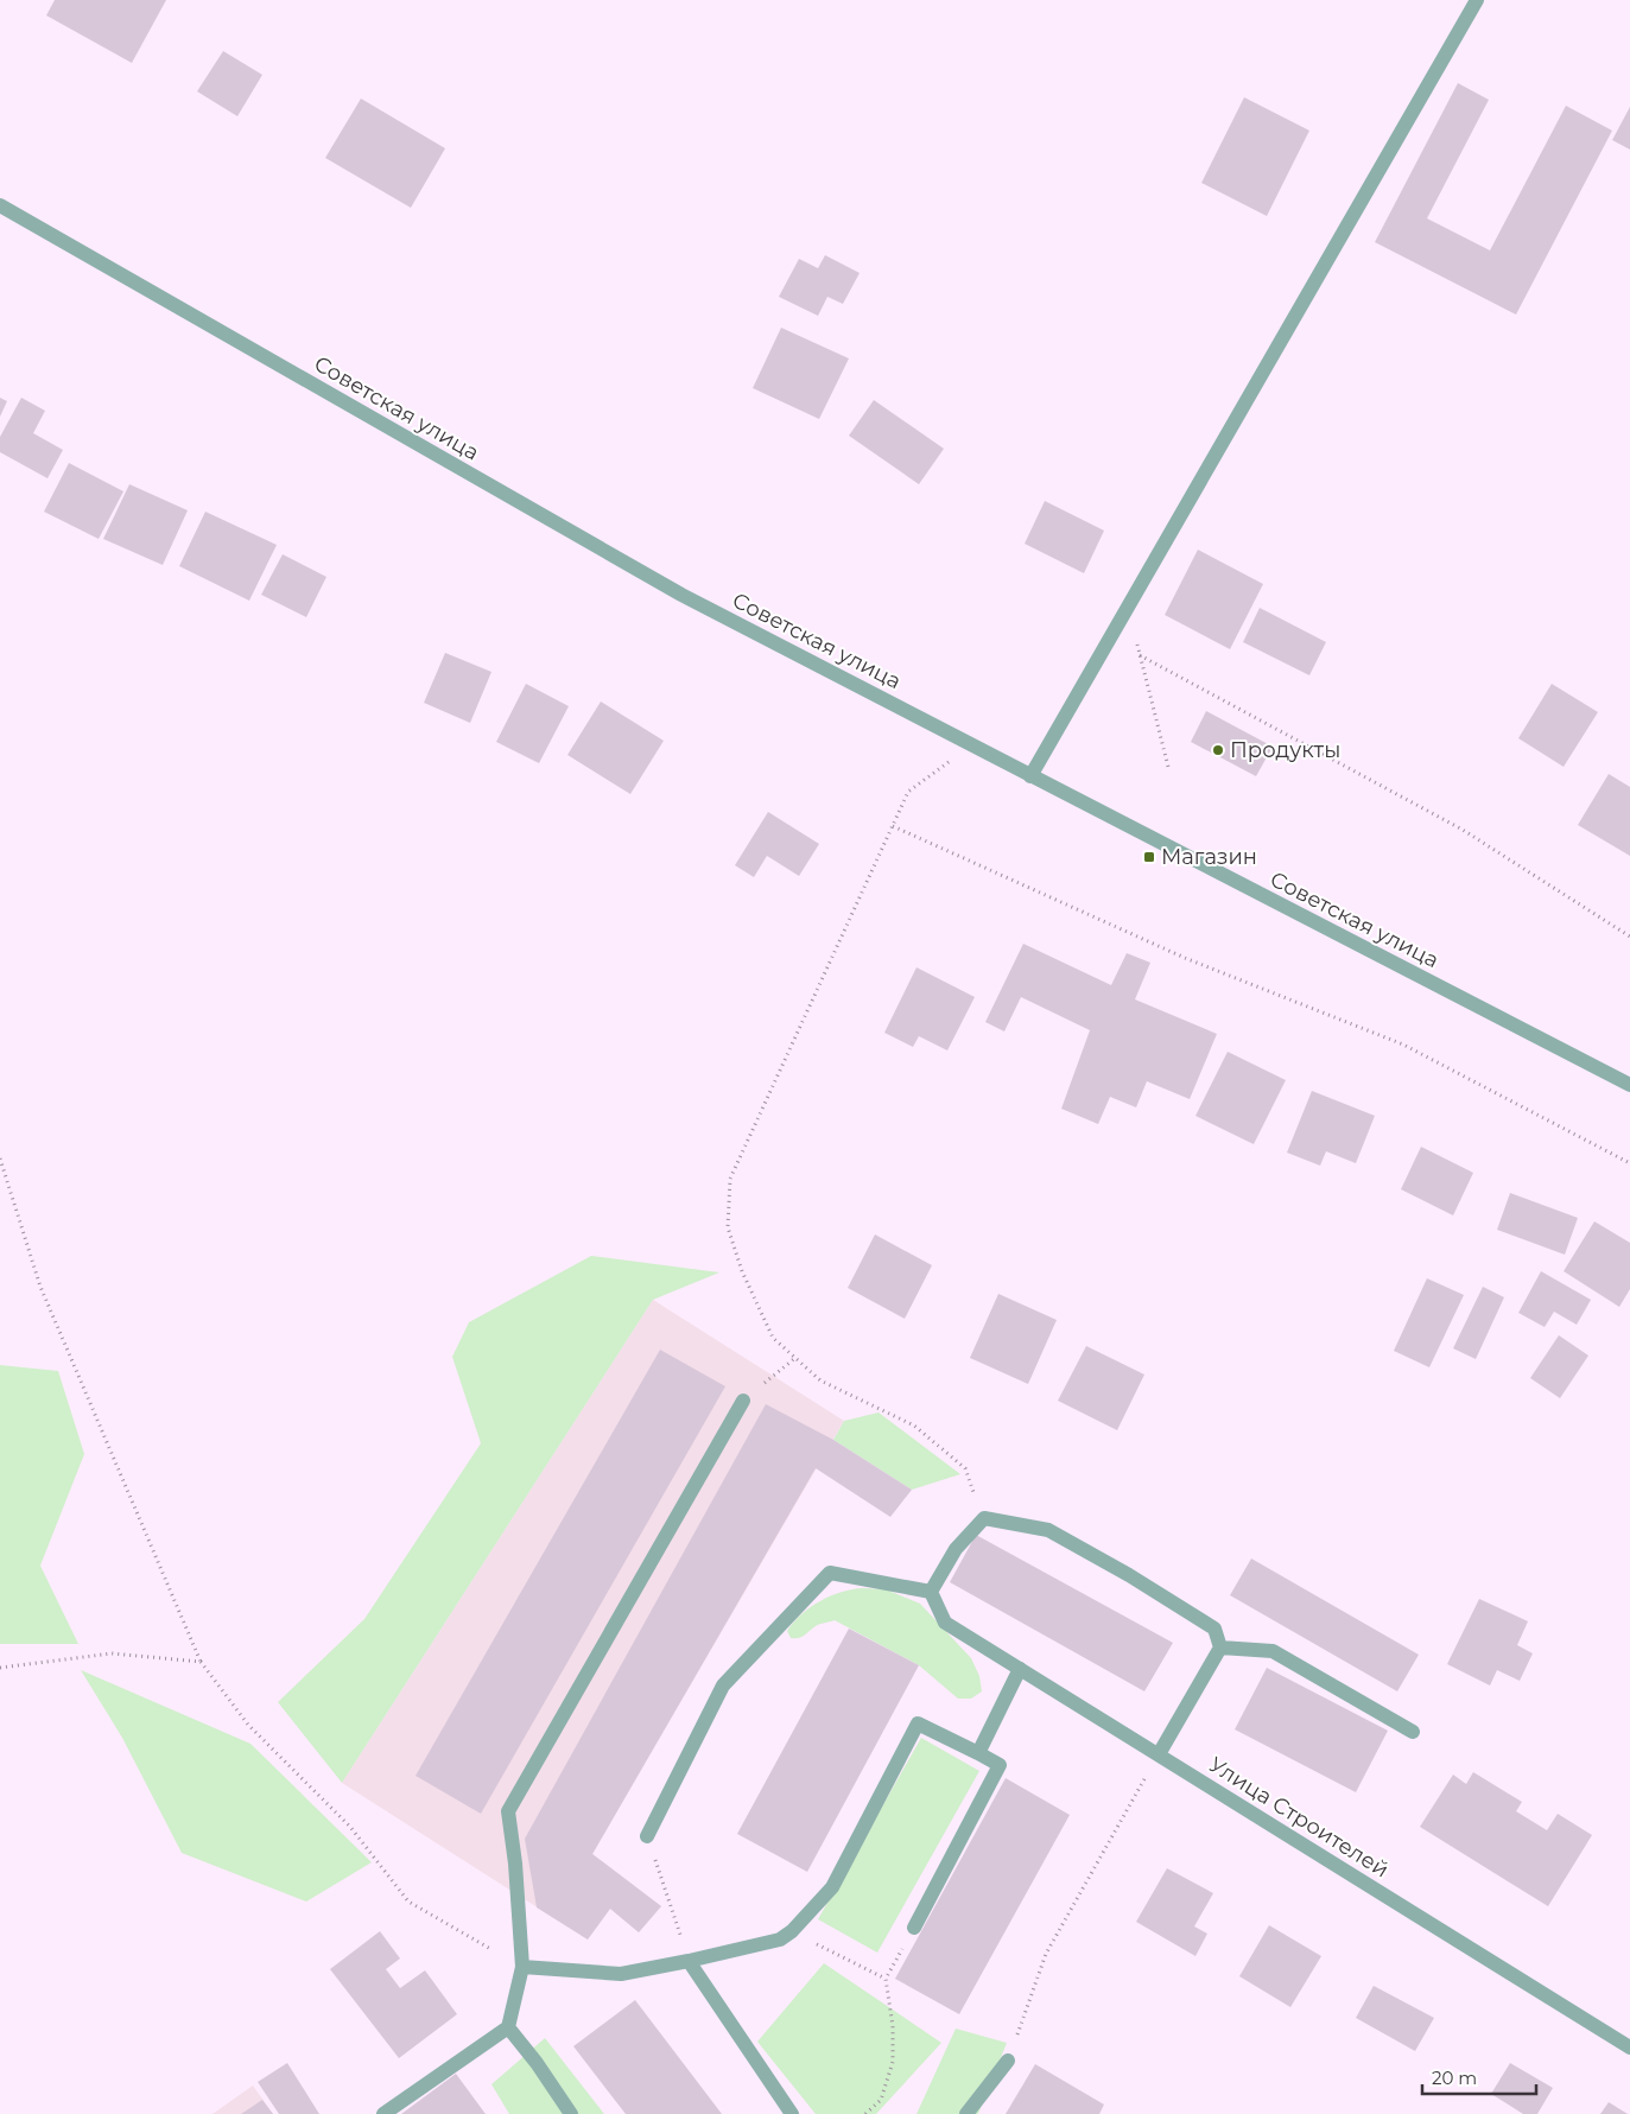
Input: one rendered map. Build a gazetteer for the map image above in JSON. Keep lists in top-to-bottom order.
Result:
{
  "streets": {
    "street": ["Советская улица", "Улица Строителей"]
  },
  "places": {
    "other": ["Продукты"],
    "transit": ["Магазин"]
  },
  "scale_bar": "20 m"
}
